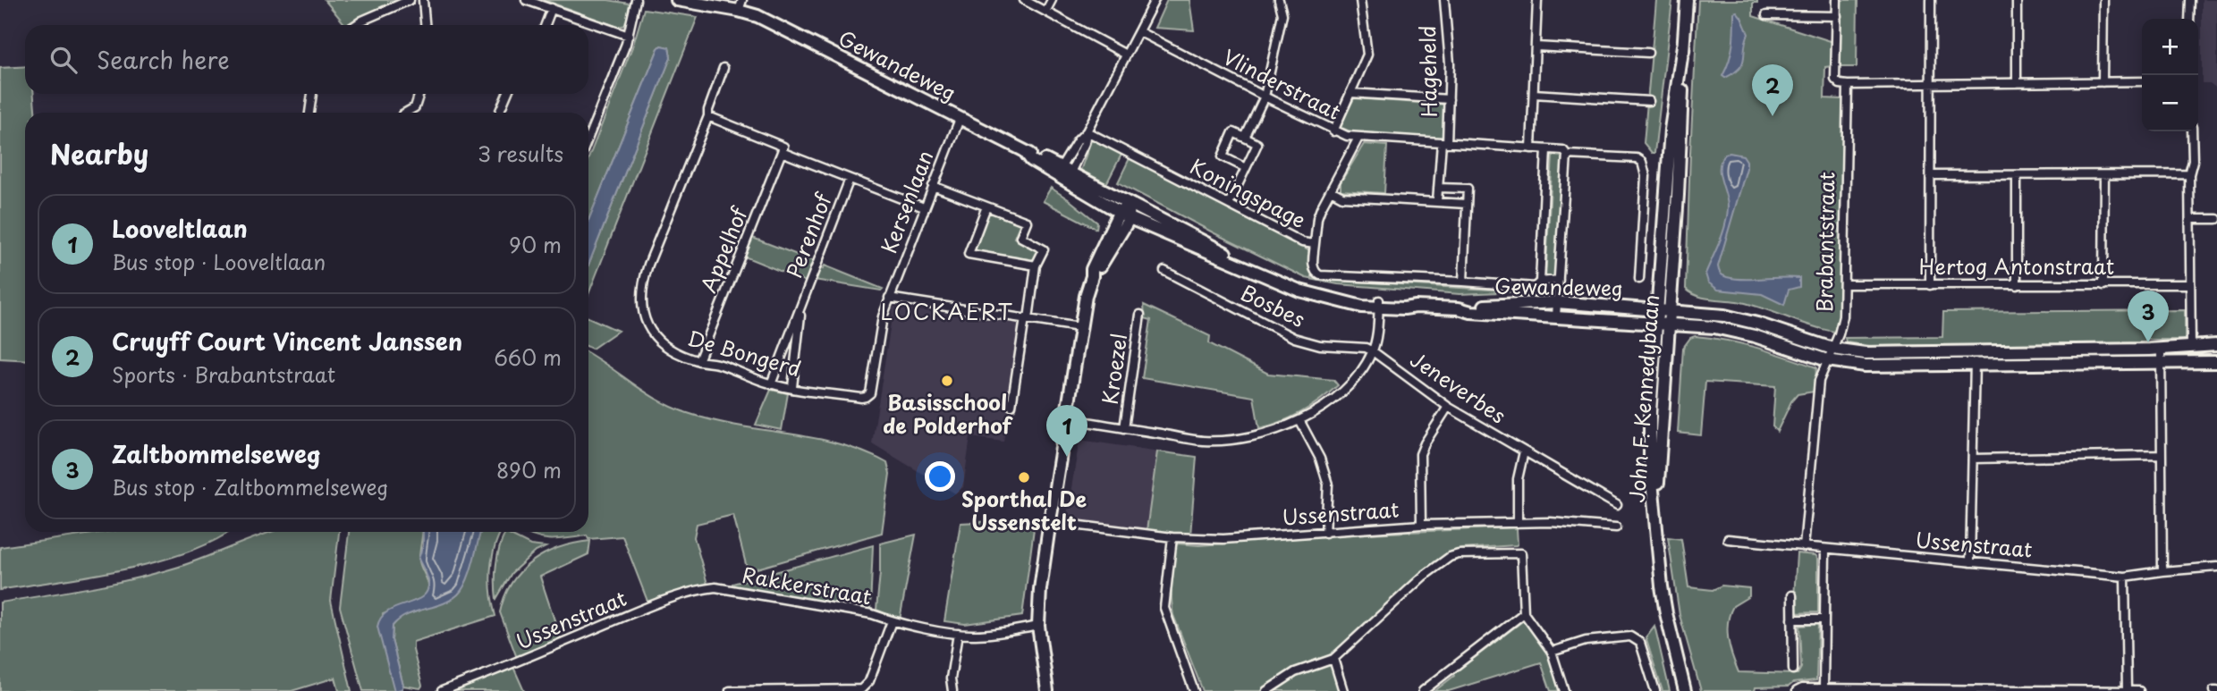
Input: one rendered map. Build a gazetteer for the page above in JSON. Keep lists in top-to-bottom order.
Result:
{
  "streets": {
    "street": [
      "Gewandeweg",
      "Hageheld",
      "Vlinderstraat",
      "Koningspage",
      "Kersenlaan",
      "Perenhof",
      "Brabantstraat",
      "Appelhof",
      "Hertog Antonstraat",
      "Bosbes",
      "De Bongerd",
      "Kroezel",
      "Jeneverbes",
      "John F. Kennedybaan",
      "Ussenstraat",
      "Rakkerstraat"
    ]
  },
  "crossings": [
    ["Gewandeweg", "Kersenlaan"],
    ["Gewandeweg", "Brabantstraat"],
    ["Gewandeweg", "John F. Kennedybaan"],
    ["Hageheld", "Vlinderstraat"],
    ["Kersenlaan", "De Bongerd"],
    ["Perenhof", "De Bongerd"],
    ["Brabantstraat", "Hertog Antonstraat"],
    ["Brabantstraat", "Ussenstraat"],
    ["Appelhof", "De Bongerd"],
    ["Bosbes", "Jeneverbes"],
    ["Ussenstraat", "Rakkerstraat"]
  ],
  "districts": ["LOCKAERT"],
  "places": ["Basisschool de Polderhof", "Sporthal De Ussenstelt"],
  "page": {
    "map_buttons": ["+", "−"],
    "search": "Search here",
    "pins": ["2", "3", "1"],
    "heading": ["Nearby", "3 results"],
    "list": [
      {
        "mark": "1",
        "name": "Looveltlaan",
        "note": "Bus stop · Looveltlaan",
        "value": "90 m"
      },
      {
        "mark": "2",
        "name": "Cruyff Court Vincent Janssen",
        "note": "Sports · Brabantstraat",
        "value": "660 m"
      },
      {
        "mark": "3",
        "name": "Zaltbommelseweg",
        "note": "Bus stop · Zaltbommelseweg",
        "value": "890 m"
      }
    ]
  }
}
